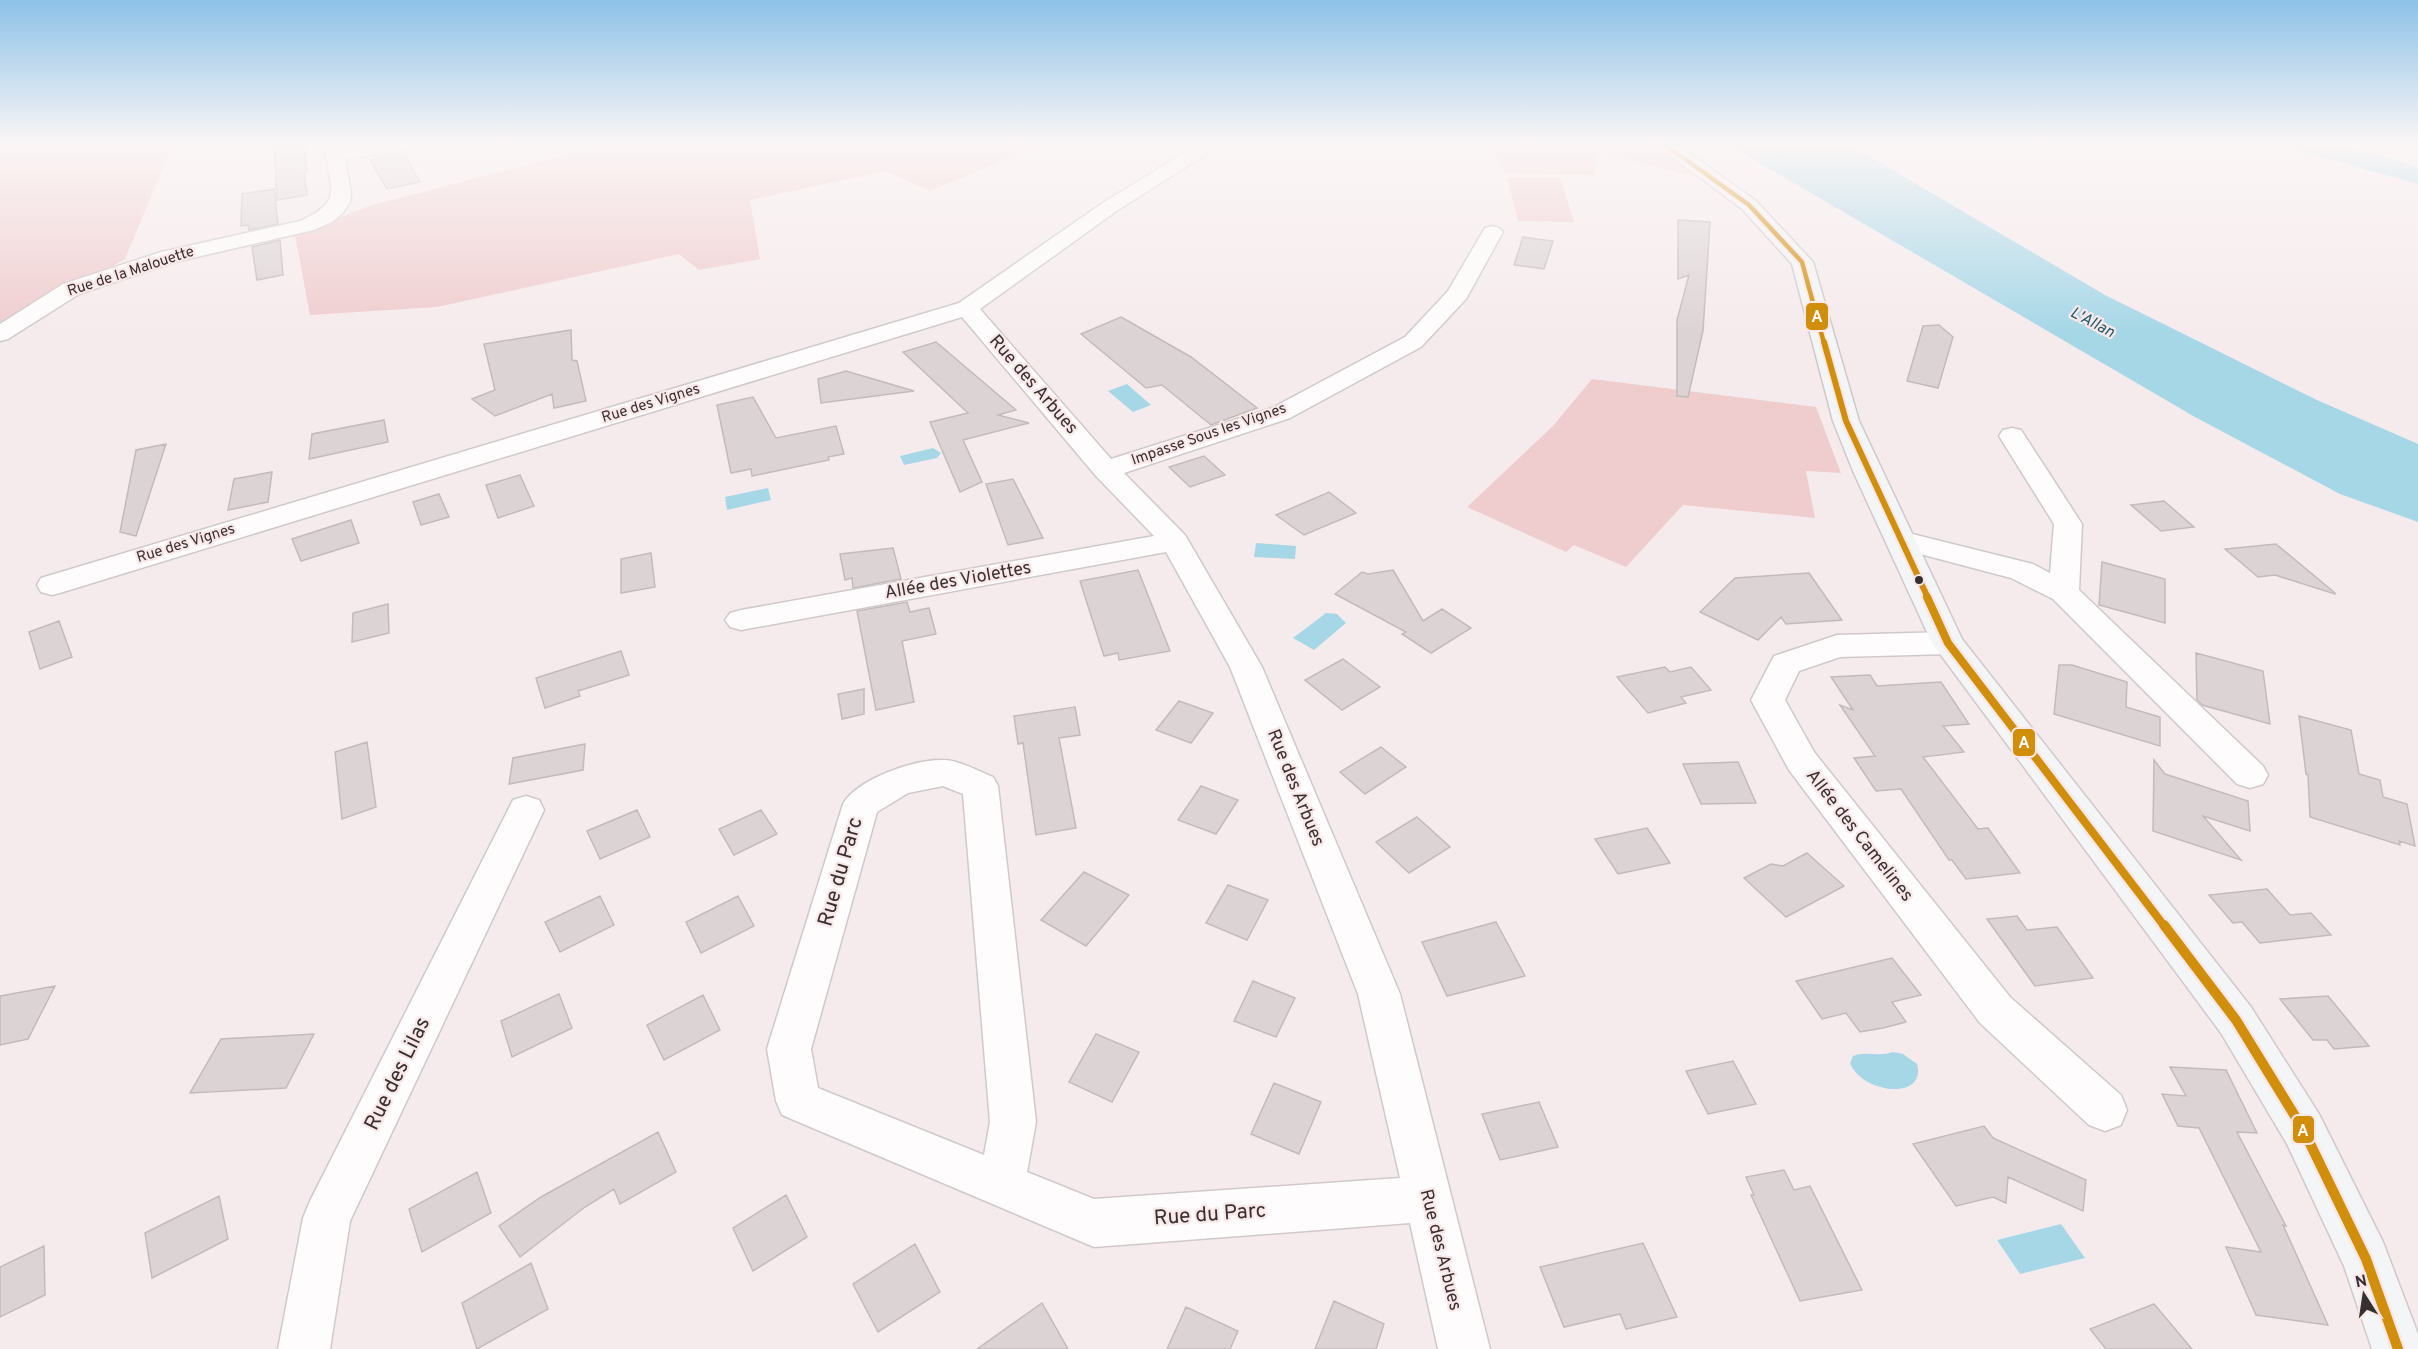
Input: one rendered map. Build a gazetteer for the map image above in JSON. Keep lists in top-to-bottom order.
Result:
{
  "streets": {
    "street": [
      "Rue de la Malouette",
      "Rue des Arbues",
      "Rue des Vignes",
      "Impasse Sous les Vignes",
      "Allée des Violettes",
      "Allée des Camelines",
      "Rue du Parc",
      "Rue des Lilas"
    ]
  },
  "crossings": [
    ["Rue des Arbues", "Rue des Vignes"],
    ["Rue des Arbues", "Impasse Sous les Vignes"],
    ["Rue des Arbues", "Allée des Violettes"],
    ["Rue des Arbues", "Rue du Parc"]
  ],
  "water": ["L'Allan"],
  "lines": ["transit line A"],
  "north": "top"
}
